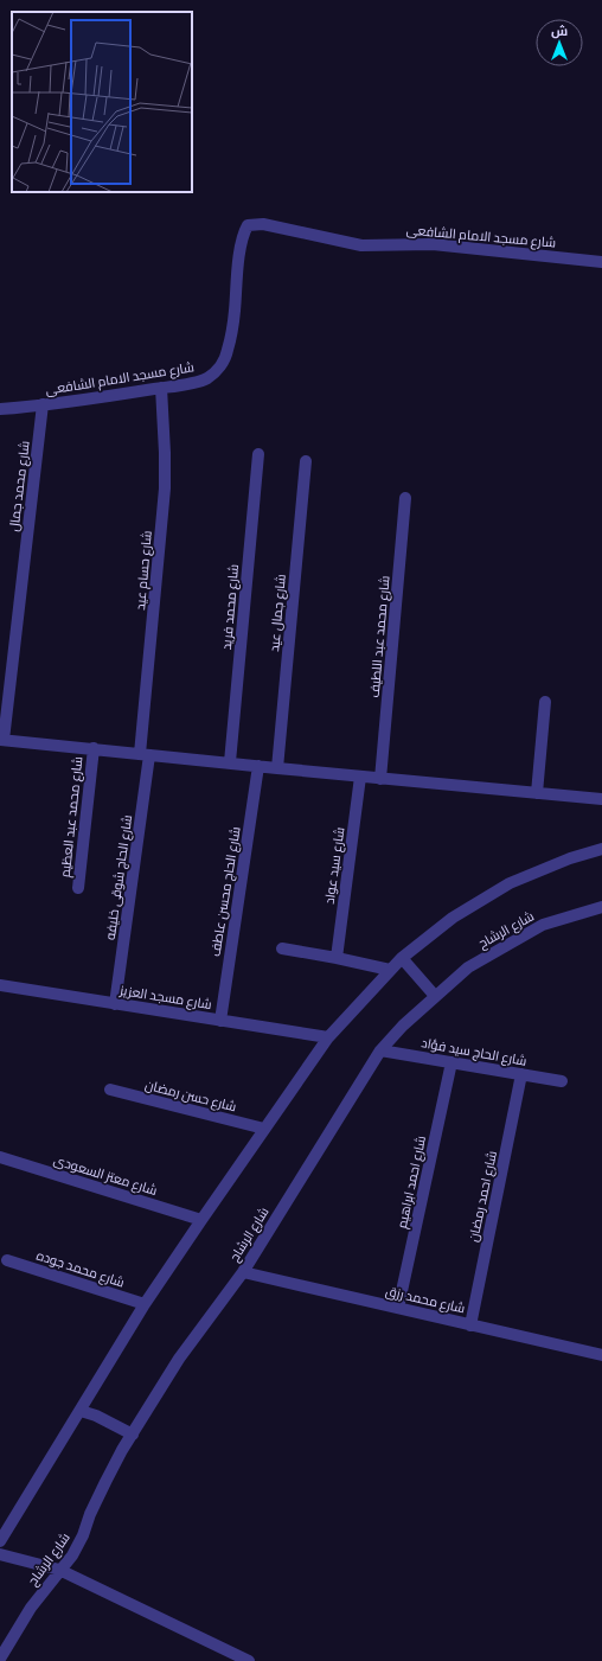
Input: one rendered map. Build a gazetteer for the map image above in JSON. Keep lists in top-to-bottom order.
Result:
{
  "streets": {
    "street": [
      "شارع مسجد الامام الشافعى",
      "شارع محمد جمال",
      "شارع حسام عيد",
      "شارع محمد فريد",
      "شارع جمال عيد",
      "شارع محمد عبد اللطيف",
      "شارع محمد عبد العظيم",
      "شارع سيد عواد",
      "شارع الحاج شوقى خليفه",
      "شارع الحاج محسن عاطف",
      "شارع الرشاح",
      "شارع مسجد العزيز",
      "شارع الحاج سيد فؤاد",
      "شارع حسن رمضان",
      "شارع معتز السعودى",
      "شارع احمد ابراهيم",
      "شارع احمد رمضان",
      "شارع محمد جوده",
      "شارع محمد رزق"
    ]
  },
  "crossings": [
    ["شارع مسجد الامام الشافعى", "شارع محمد جمال"],
    ["شارع مسجد الامام الشافعى", "شارع حسام عيد"],
    ["شارع حسام عيد", "شارع الحاج شوقى خليفه"],
    ["شارع الحاج شوقى خليفه", "شارع مسجد العزيز"],
    ["شارع الحاج محسن عاطف", "شارع مسجد العزيز"],
    ["شارع الرشاح", "شارع الحاج سيد فؤاد"],
    ["شارع الرشاح", "شارع محمد رزق"],
    ["شارع الحاج سيد فؤاد", "شارع احمد ابراهيم"],
    ["شارع الحاج سيد فؤاد", "شارع احمد رمضان"],
    ["شارع احمد ابراهيم", "شارع محمد رزق"],
    ["شارع احمد رمضان", "شارع محمد رزق"]
  ],
  "north": "top"
}
